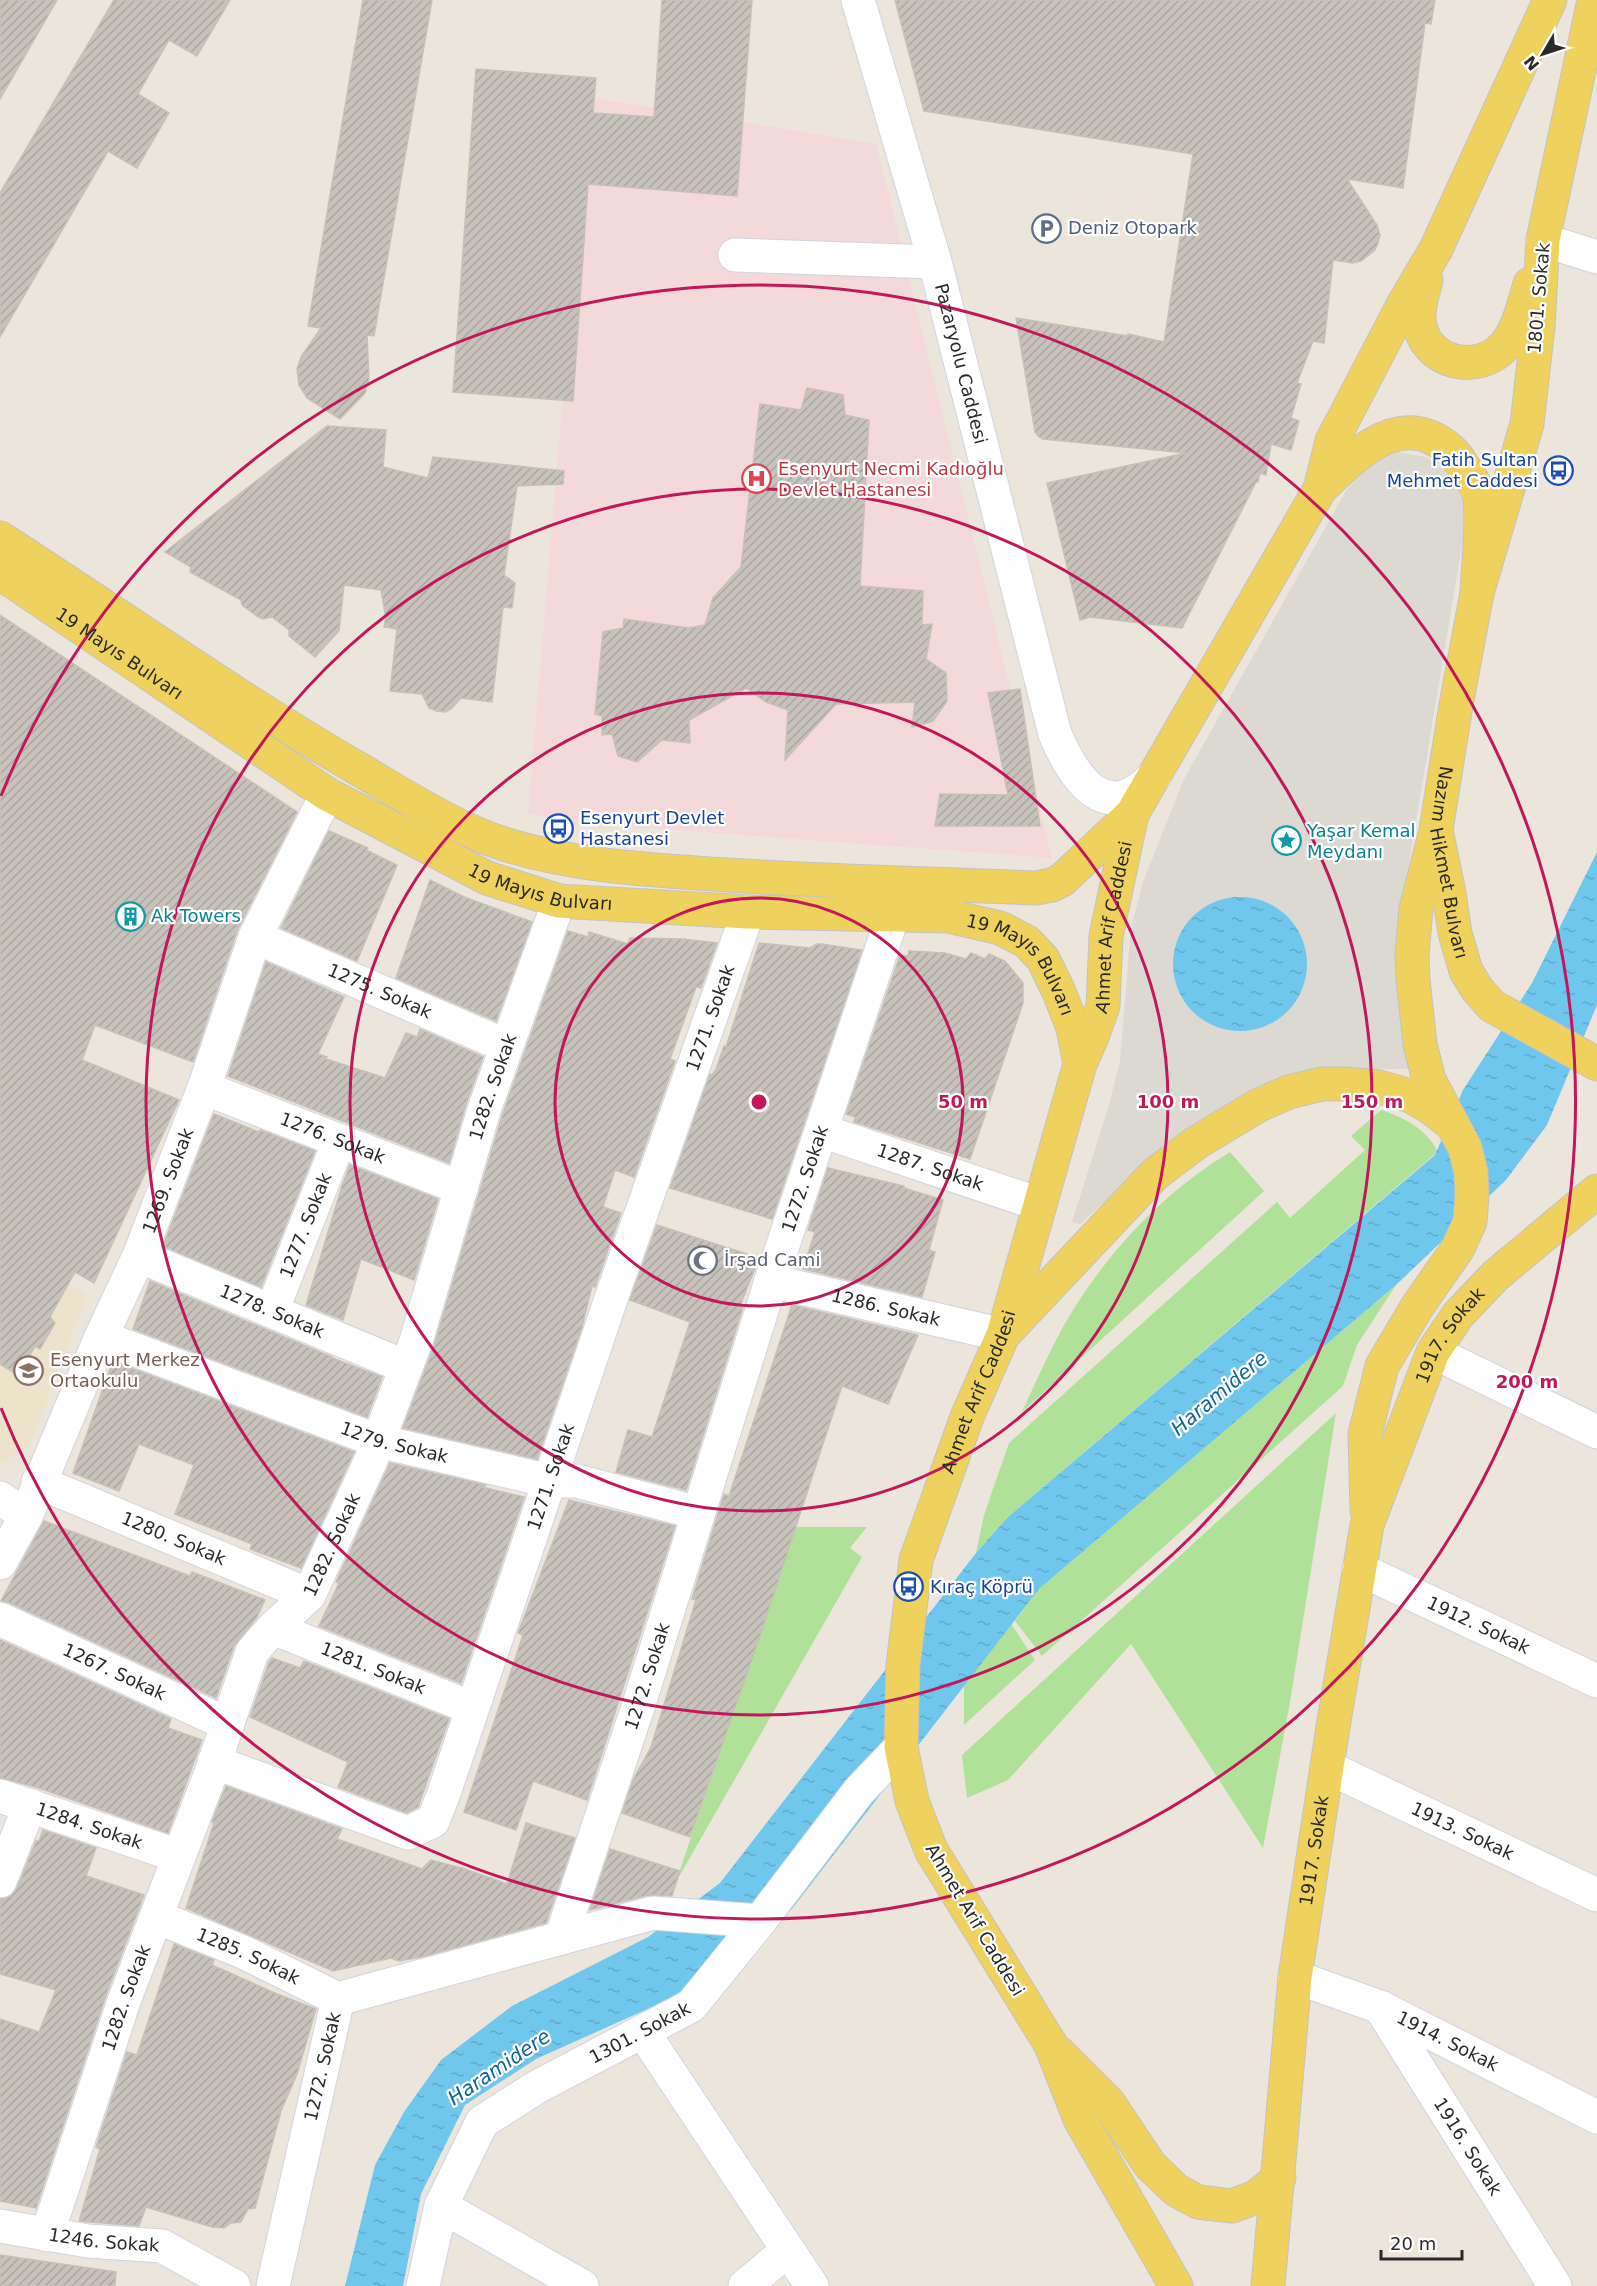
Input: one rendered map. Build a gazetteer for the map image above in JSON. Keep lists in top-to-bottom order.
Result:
{
  "streets": {
    "main road": [
      "1801. Sokak",
      "19 Mayıs Bulvarı",
      "Nazım Hikmet Bulvarı",
      "Ahmet Arif Caddesi",
      "1917. Sokak"
    ],
    "street": [
      "Pazaryolu Caddesi",
      "1275. Sokak",
      "1271. Sokak",
      "1282. Sokak",
      "1276. Sokak",
      "1287. Sokak",
      "1272. Sokak",
      "1269. Sokak",
      "1277. Sokak",
      "1286. Sokak",
      "1278. Sokak",
      "1279. Sokak",
      "1280. Sokak",
      "1912. Sokak",
      "1281. Sokak",
      "1267. Sokak",
      "1284. Sokak",
      "1913. Sokak",
      "1285. Sokak",
      "1301. Sokak",
      "1914. Sokak",
      "1916. Sokak",
      "1246. Sokak"
    ]
  },
  "crossings": [
    ["1801. Sokak", "Nazım Hikmet Bulvarı"],
    ["Pazaryolu Caddesi", "Ahmet Arif Caddesi"],
    ["19 Mayıs Bulvarı", "Ahmet Arif Caddesi"],
    ["19 Mayıs Bulvarı", "1271. Sokak"],
    ["19 Mayıs Bulvarı", "1282. Sokak"],
    ["19 Mayıs Bulvarı", "1272. Sokak"],
    ["19 Mayıs Bulvarı", "1269. Sokak"],
    ["Nazım Hikmet Bulvarı", "1917. Sokak"],
    ["Ahmet Arif Caddesi", "1287. Sokak"],
    ["Ahmet Arif Caddesi", "1286. Sokak"],
    ["Ahmet Arif Caddesi", "1301. Sokak"],
    ["1275. Sokak", "1282. Sokak"],
    ["1275. Sokak", "1269. Sokak"],
    ["1271. Sokak", "1282. Sokak"],
    ["1271. Sokak", "1279. Sokak"],
    ["1271. Sokak", "1281. Sokak"],
    ["1282. Sokak", "1276. Sokak"],
    ["1282. Sokak", "1278. Sokak"],
    ["1282. Sokak", "1279. Sokak"],
    ["1282. Sokak", "1280. Sokak"],
    ["1282. Sokak", "1281. Sokak"],
    ["1282. Sokak", "1267. Sokak"],
    ["1282. Sokak", "1284. Sokak"],
    ["1282. Sokak", "1285. Sokak"],
    ["1282. Sokak", "1246. Sokak"],
    ["1276. Sokak", "1269. Sokak"],
    ["1276. Sokak", "1277. Sokak"],
    ["1287. Sokak", "1272. Sokak"],
    ["1272. Sokak", "1286. Sokak"],
    ["1272. Sokak", "1279. Sokak"],
    ["1272. Sokak", "1285. Sokak"],
    ["1269. Sokak", "1278. Sokak"],
    ["1269. Sokak", "1279. Sokak"],
    ["1269. Sokak", "1280. Sokak"],
    ["1277. Sokak", "1278. Sokak"],
    ["1917. Sokak", "1912. Sokak"],
    ["1917. Sokak", "1913. Sokak"],
    ["1917. Sokak", "1914. Sokak"],
    ["1914. Sokak", "1916. Sokak"]
  ],
  "water": ["Haramidere"],
  "places": {
    "parking": ["Deniz Otopark"],
    "bus stop": ["Fatih Sultan Mehmet Caddesi", "Esenyurt Devlet Hastanesi", "Kıraç Köprü"],
    "hospital": ["Esenyurt Necmi Kadıoğlu Devlet Hastanesi"],
    "place": ["Yaşar Kemal Meydanı"],
    "building": ["Ak Towers"],
    "mosque": ["İrşad Cami"],
    "school or university": ["Esenyurt Merkez Ortaokulu"]
  },
  "scale_bar": "20 m",
  "north": "bottom left",
  "rings": [
    "50 m",
    "100 m",
    "150 m",
    "200 m"
  ]
}
